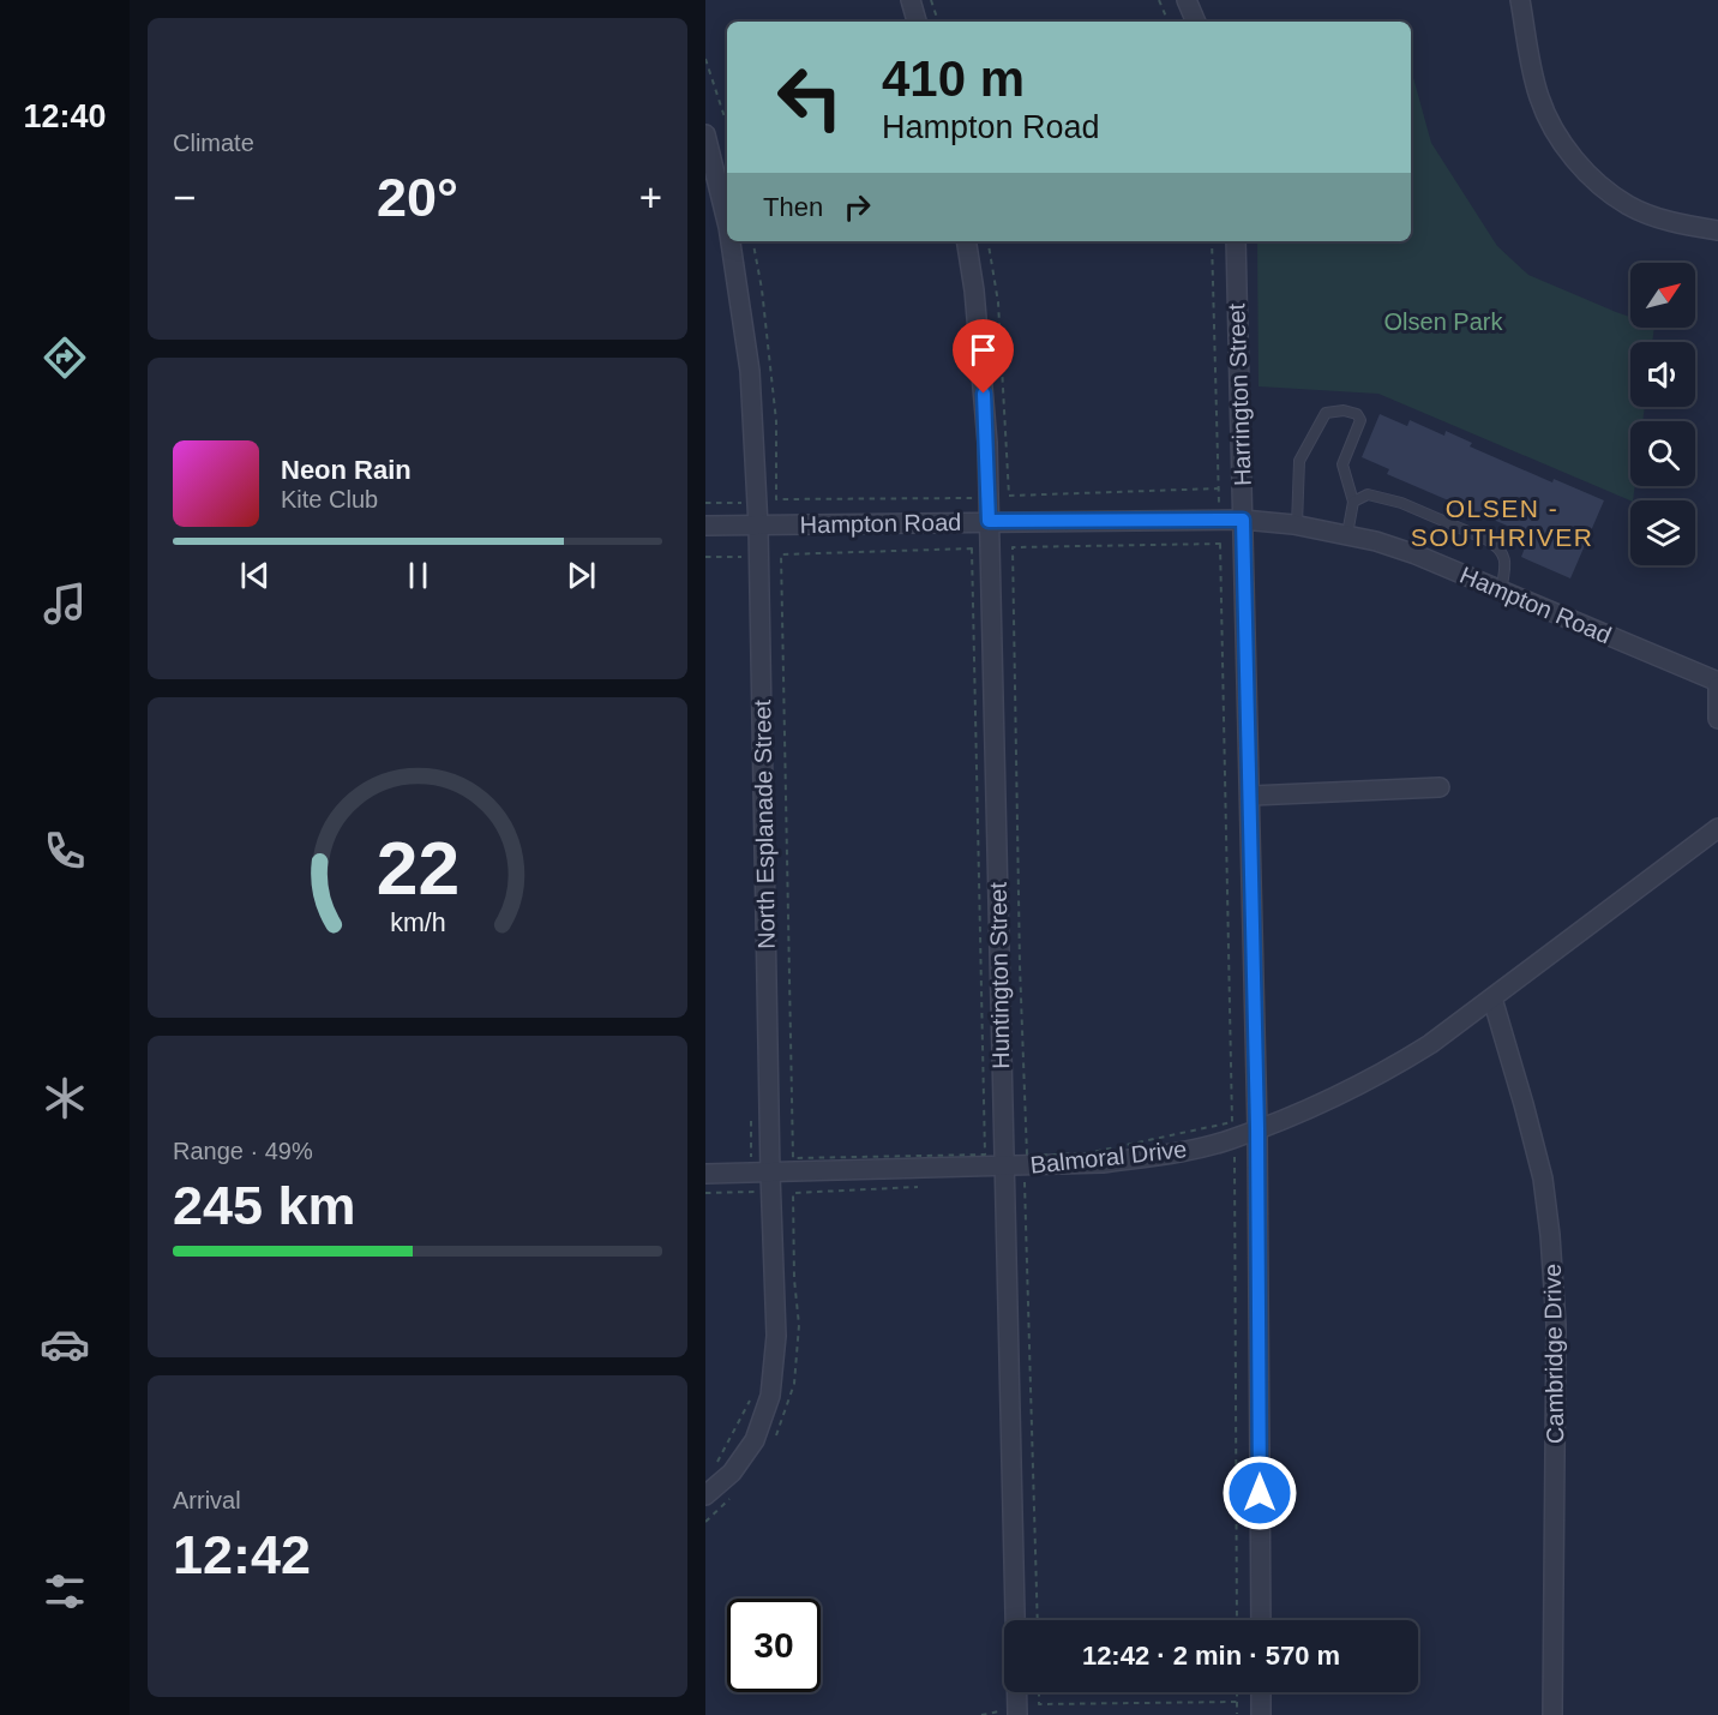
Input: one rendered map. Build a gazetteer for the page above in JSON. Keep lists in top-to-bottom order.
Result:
{
  "streets": {
    "street": [
      "Harrington Street",
      "Hampton Road",
      "North Esplanade Street",
      "Huntington Street",
      "Balmoral Drive",
      "Cambridge Drive"
    ]
  },
  "crossings": [
    ["Harrington Street", "Hampton Road"],
    ["Harrington Street", "Balmoral Drive"],
    ["Hampton Road", "North Esplanade Street"],
    ["Hampton Road", "Huntington Street"],
    ["North Esplanade Street", "Balmoral Drive"],
    ["Huntington Street", "Balmoral Drive"],
    ["Balmoral Drive", "Cambridge Drive"]
  ],
  "districts": ["OLSEN - SOUTHRIVER"],
  "parks": ["Olsen Park"],
  "north": "top right",
  "page": {
    "tabs": "12:40",
    "tile": [
      "Climate",
      ["Range · 49%", "245 km"],
      ["Arrival", "12:42"]
    ],
    "turn": ["410 m", "Hampton Road"],
    "heat": ["−", "20°", "+"],
    "then": "Then",
    "song": ["Neon Rain", "Kite Club"],
    "limit": "30",
    "trip": "12:42 · 2 min · 570 m",
    "gauge": ["22", "km/h"]
  }
}
